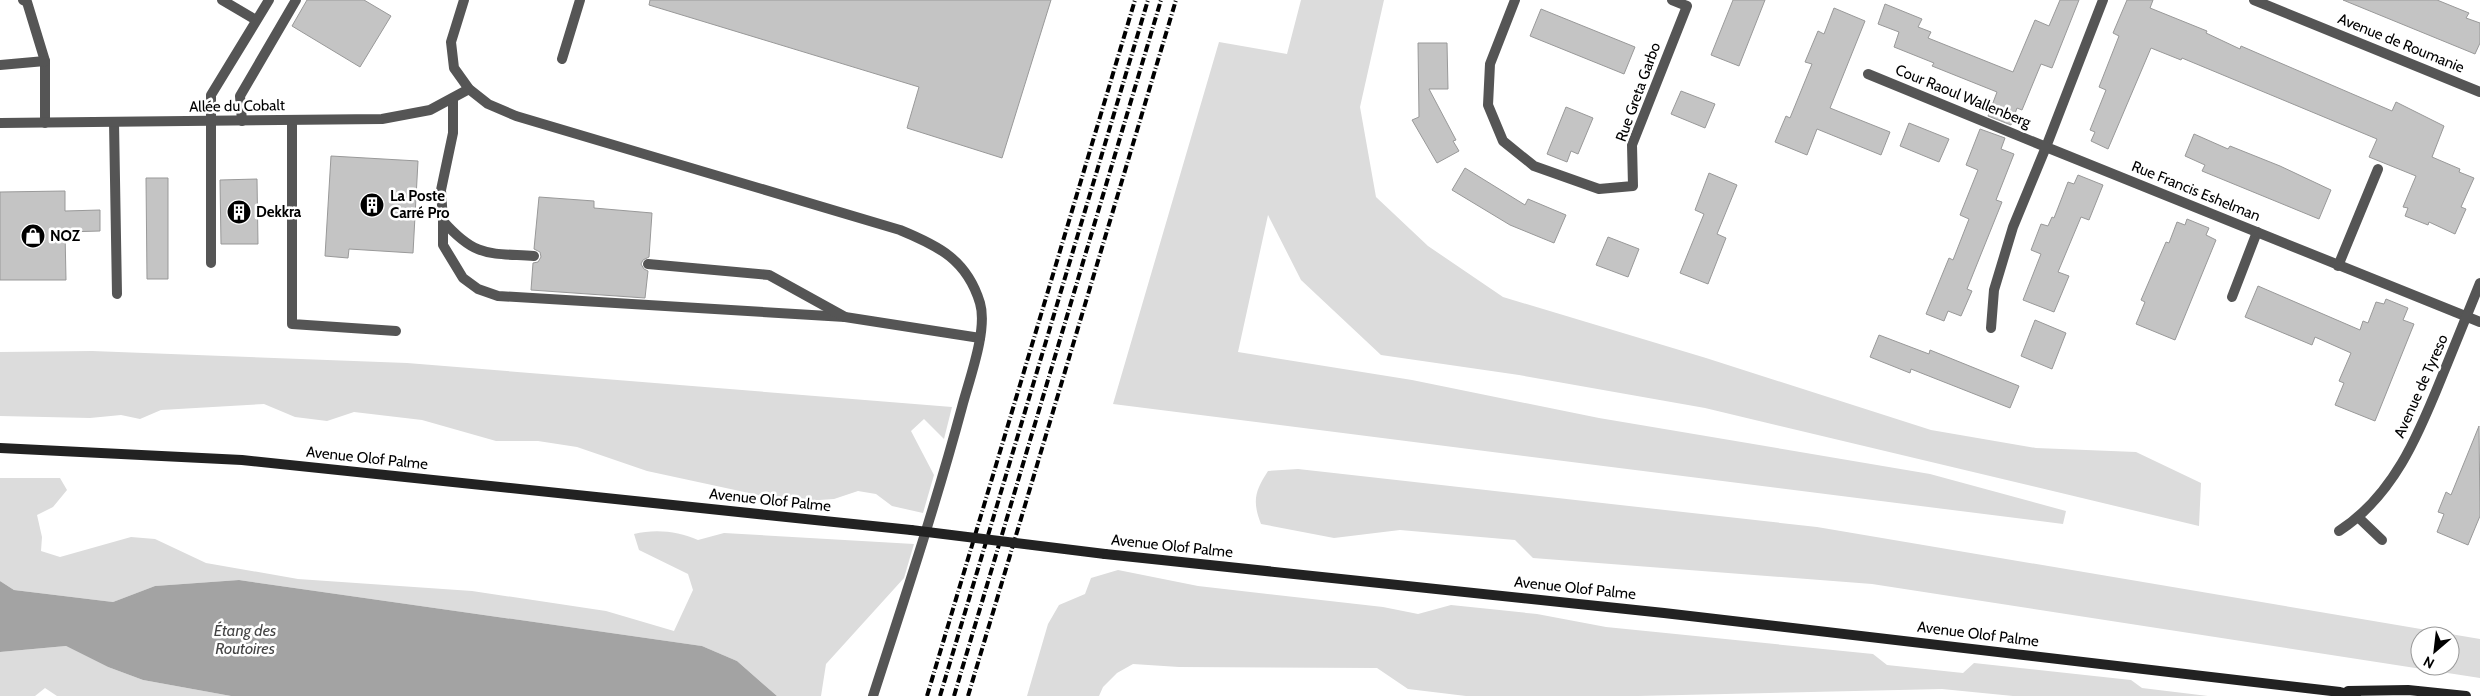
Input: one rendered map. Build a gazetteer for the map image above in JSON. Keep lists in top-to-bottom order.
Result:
{
  "streets": {
    "main road": ["Avenue Olof Palme"],
    "street": [
      "Avenue de Roumanie",
      "Rue Greta Garbo",
      "Cour Raoul Wallenberg",
      "Allée du Cobalt",
      "Rue Francis Eshelman",
      "Avenue de Tyreso"
    ]
  },
  "crossings": [
    ["Cour Raoul Wallenberg", "Rue Francis Eshelman"],
    ["Rue Francis Eshelman", "Avenue de Tyreso"]
  ],
  "water": ["Étang des Routoires"],
  "places": {
    "building": ["La Poste Carré Pro", "Dekkra"],
    "shop": ["NOZ"]
  },
  "north": "bottom left"
}
